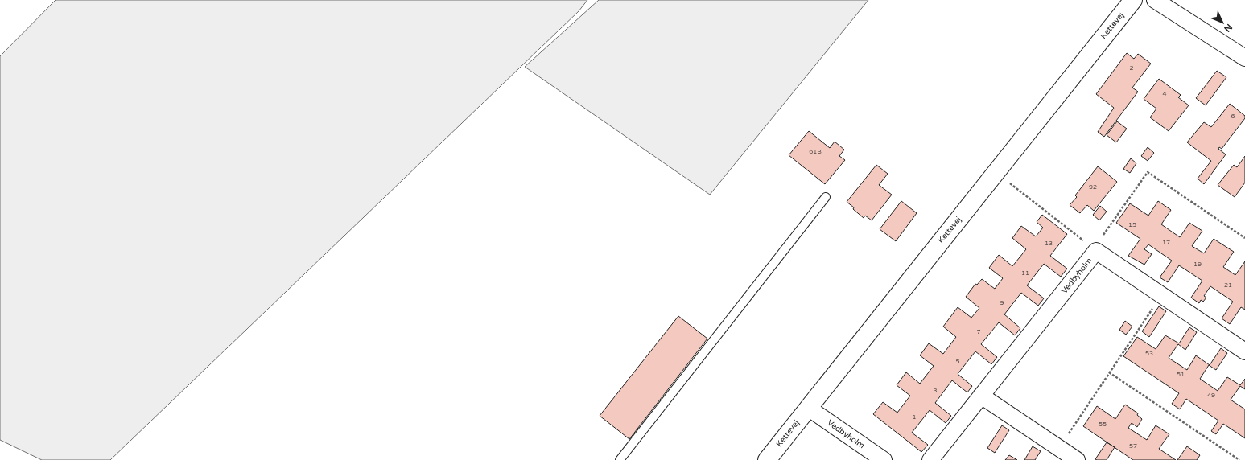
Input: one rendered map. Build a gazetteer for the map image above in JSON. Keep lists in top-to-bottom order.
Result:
{
  "streets": {
    "street": ["Kettevej", "Vedbyholm"]
  },
  "crossings": [
    ["Kettevej", "Vedbyholm"]
  ],
  "house_numbers": [
    "2",
    "4",
    "6",
    "61B",
    "92",
    "15",
    "17",
    "13",
    "19",
    "11",
    "21",
    "9",
    "7",
    "53",
    "5",
    "51",
    "3",
    "49",
    "1",
    "55",
    "57"
  ],
  "north": "bottom right"
}
